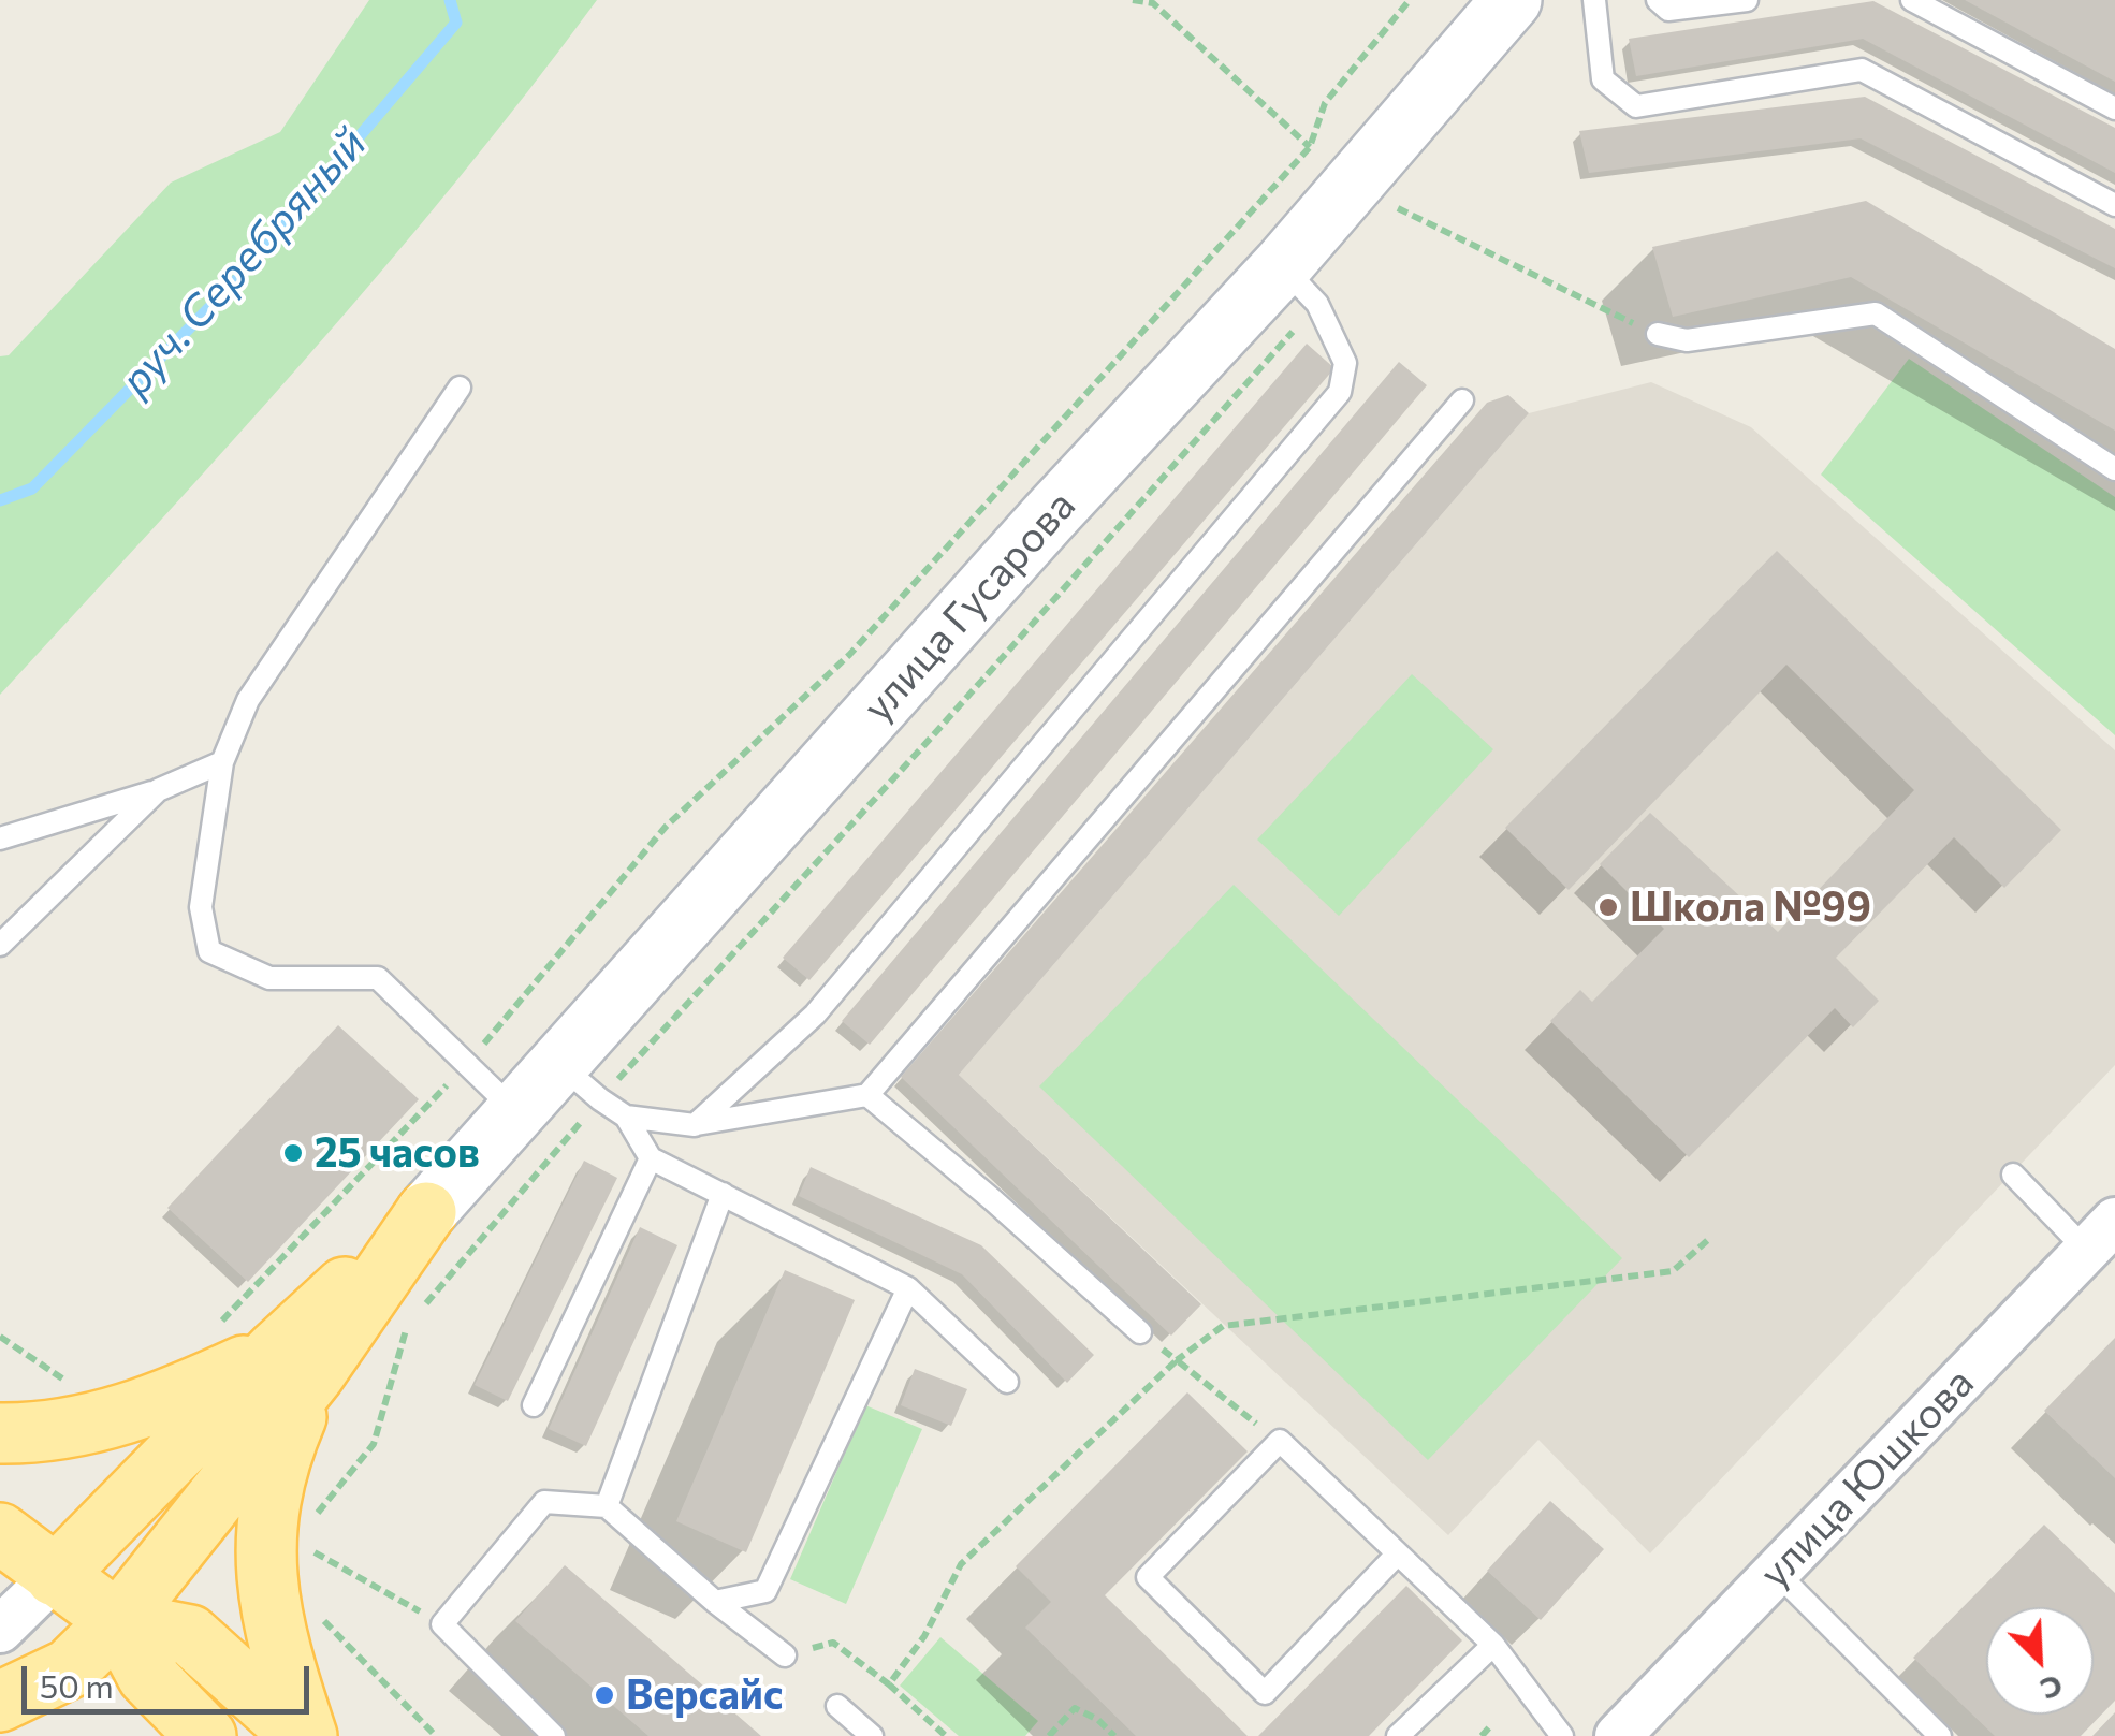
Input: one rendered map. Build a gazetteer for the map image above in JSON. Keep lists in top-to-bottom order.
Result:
{
  "streets": {
    "main road": ["улица Гусарова"],
    "street": ["улица Юшкова"]
  },
  "water": ["руч. Серебряный"],
  "places": ["Школа №99", "25 часов", "Версайс"],
  "scale_bar": "50 m",
  "north": "bottom right"
}
